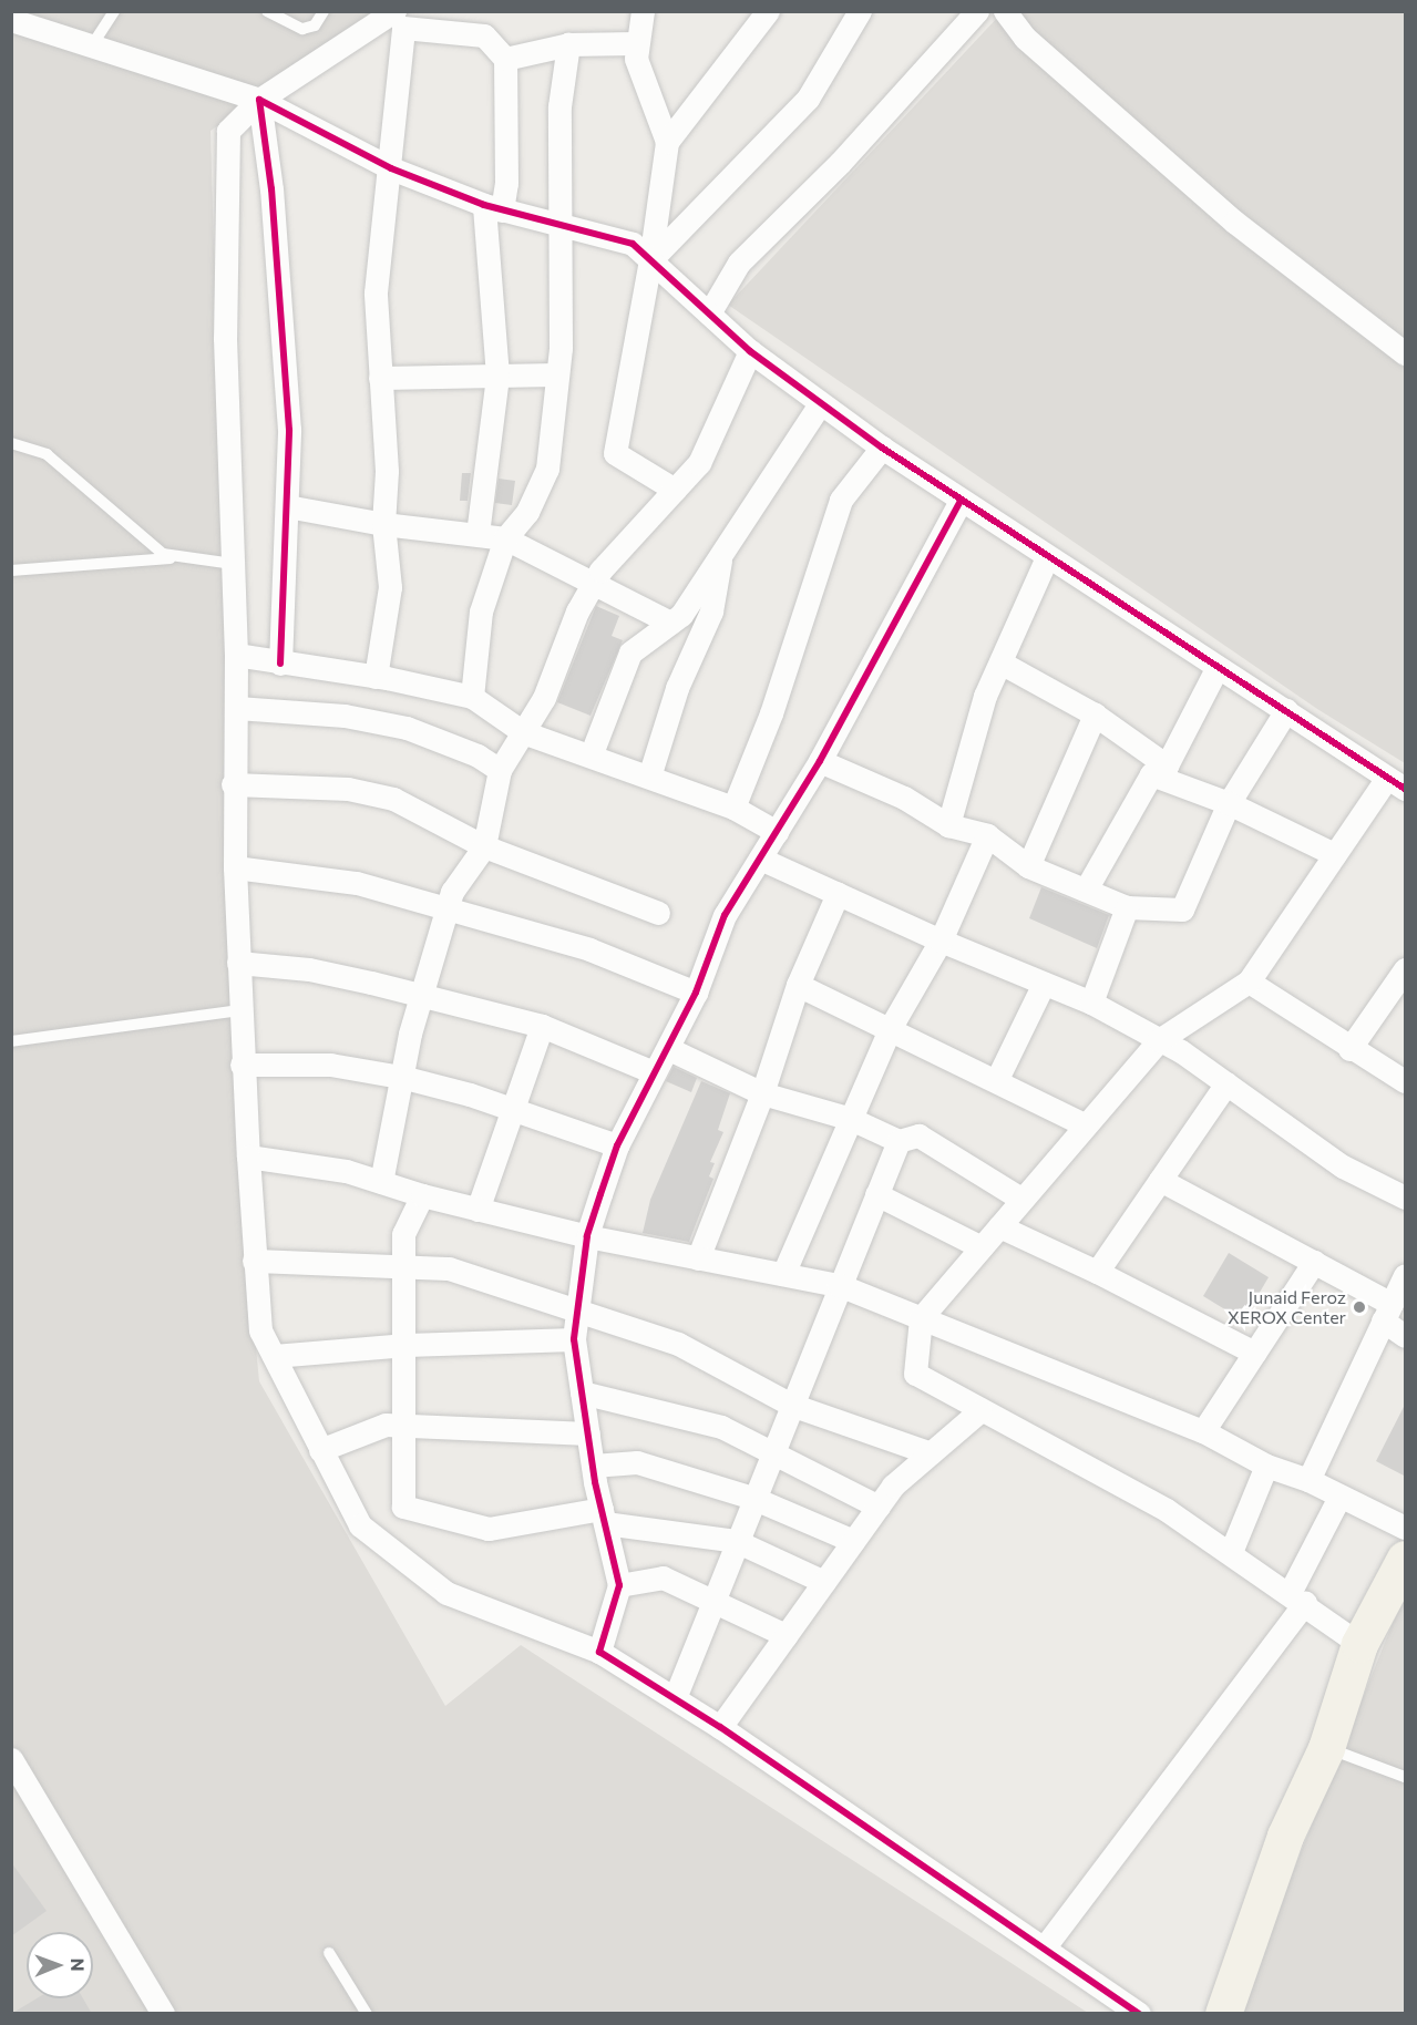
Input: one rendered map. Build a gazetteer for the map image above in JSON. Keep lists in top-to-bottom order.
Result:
{
  "places": ["Junaid Feroz XEROX Center"],
  "north": "right"
}
